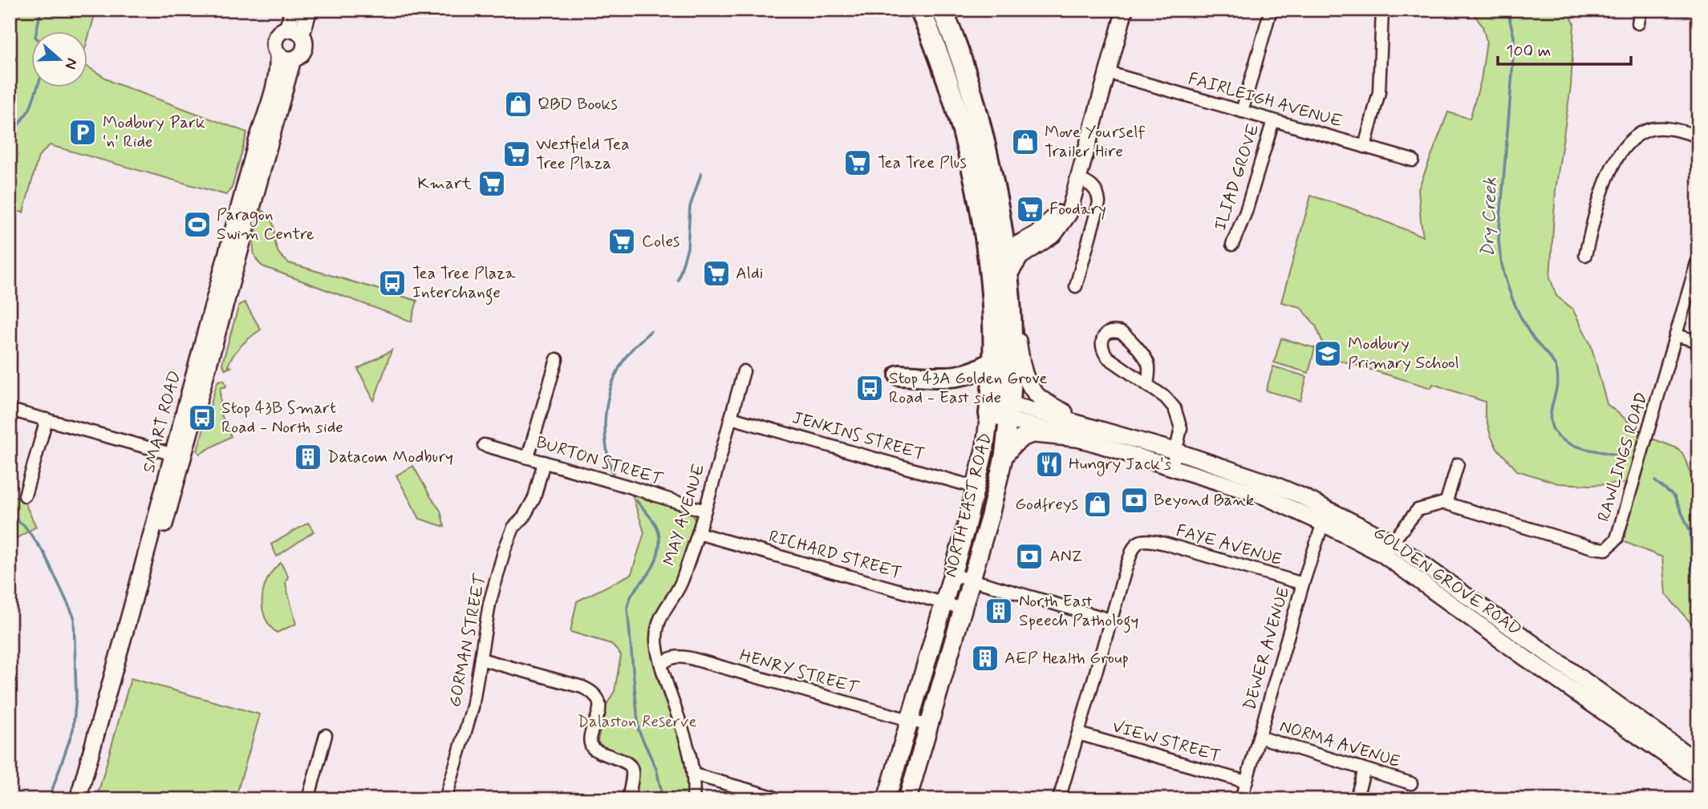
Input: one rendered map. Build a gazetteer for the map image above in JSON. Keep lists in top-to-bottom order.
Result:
{
  "streets": {
    "highway": ["NORTH EAST ROAD"],
    "main road": ["SMART ROAD", "GOLDEN GROVE ROAD"],
    "street": [
      "FAIRLEIGH AVENUE",
      "ILIAD GROVE",
      "JENKINS STREET",
      "RAWLINGS ROAD",
      "BURTON STREET",
      "MAY AVENUE",
      "FAYE AVENUE",
      "RICHARD STREET",
      "GORMAN STREET",
      "DEWER AVENUE",
      "HENRY STREET",
      "VIEW STREET",
      "NORMA AVENUE"
    ]
  },
  "crossings": [
    ["FAIRLEIGH AVENUE", "ILIAD GROVE"],
    ["JENKINS STREET", "NORTH EAST ROAD"],
    ["JENKINS STREET", "MAY AVENUE"],
    ["RAWLINGS ROAD", "GOLDEN GROVE ROAD"],
    ["BURTON STREET", "MAY AVENUE"],
    ["BURTON STREET", "GORMAN STREET"],
    ["NORTH EAST ROAD", "RICHARD STREET"],
    ["NORTH EAST ROAD", "GOLDEN GROVE ROAD"],
    ["NORTH EAST ROAD", "HENRY STREET"],
    ["MAY AVENUE", "RICHARD STREET"],
    ["MAY AVENUE", "HENRY STREET"],
    ["FAYE AVENUE", "DEWER AVENUE"],
    ["GOLDEN GROVE ROAD", "DEWER AVENUE"],
    ["DEWER AVENUE", "VIEW STREET"],
    ["DEWER AVENUE", "NORMA AVENUE"]
  ],
  "water": ["Dry Creek"],
  "parks": ["Dalaston Reserve"],
  "places": {
    "shop": ["QBD Books", "Move Yourself Trailer Hire", "Godfreys"],
    "parking": ["Modbury Park 'n' Ride"],
    "supermarket": [
      "Westfield Tea Tree Plaza",
      "Tea Tree Plus",
      "Kmart",
      "Foodary",
      "Coles",
      "Aldi"
    ],
    "sports": ["Paragon Swim Centre"],
    "bus stop": ["Tea Tree Plaza Interchange", "Stop 43A Golden Grove Road - East side", "Stop 43B Smart Road - North side"],
    "school or university": ["Modbury Primary School"],
    "building": ["Datacom Modbury", "North East Speech Pathology", "AEP Health Group"],
    "restaurant": ["Hungry Jack's"],
    "bank": ["Beyond Bank", "ANZ"]
  },
  "scale_bar": "100 m",
  "north": "right"
}
